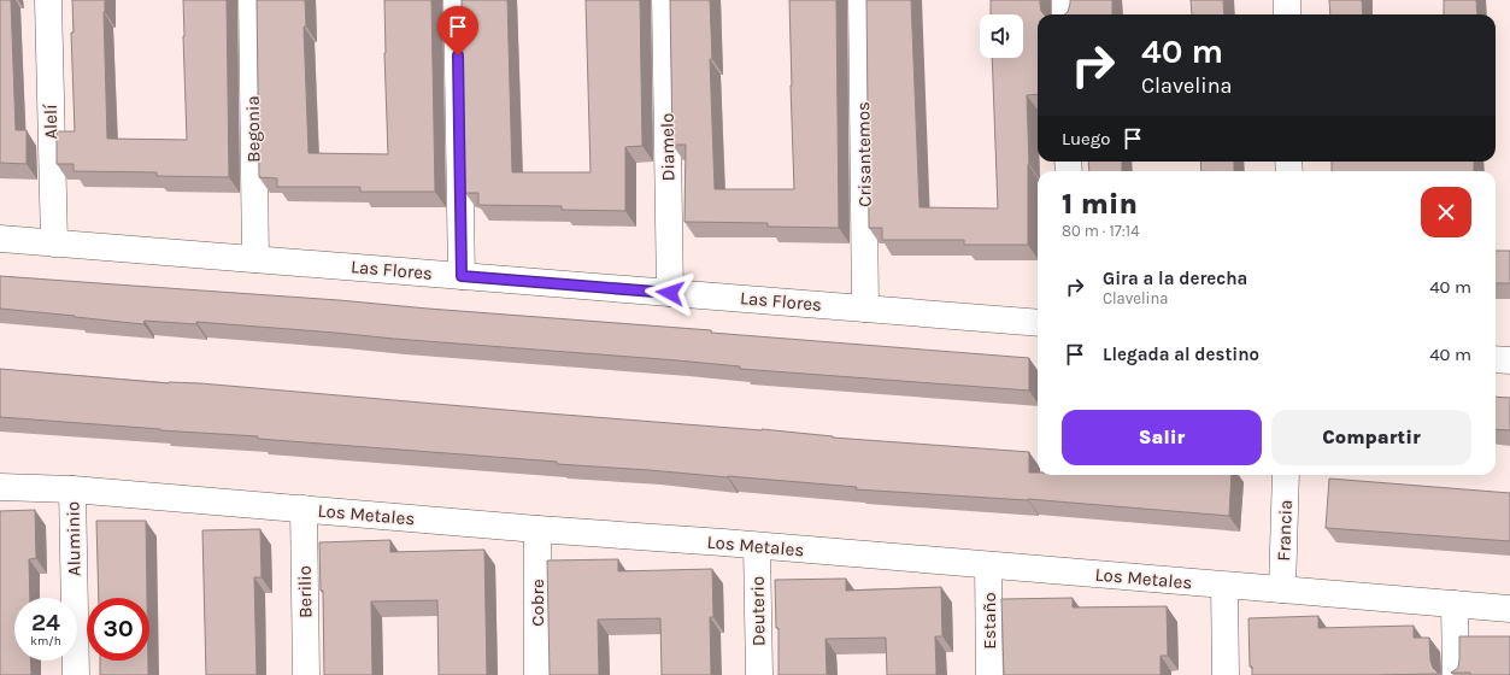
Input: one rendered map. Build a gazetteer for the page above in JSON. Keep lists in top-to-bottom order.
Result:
{
  "streets": {
    "street": [
      "Alelí",
      "Begonia",
      "Diamelo",
      "Crisantemos",
      "Las Flores",
      "Los Metales",
      "Francia",
      "Aluminio",
      "Berilio",
      "Cobre",
      "Deuterio",
      "Estaño"
    ]
  },
  "crossings": [
    ["Alelí", "Las Flores"],
    ["Begonia", "Las Flores"],
    ["Diamelo", "Las Flores"],
    ["Crisantemos", "Las Flores"],
    ["Los Metales", "Francia"],
    ["Los Metales", "Aluminio"],
    ["Los Metales", "Berilio"],
    ["Los Metales", "Cobre"],
    ["Los Metales", "Deuterio"],
    ["Los Metales", "Estaño"]
  ],
  "page": {
    "turn": ["40 m", "Clavelina"],
    "then": "Luego",
    "heading": ["1 min", "80 m · 17:14"],
    "list": [
      {
        "name": "Gira a la derecha",
        "note": "Clavelina",
        "value": "40 m"
      },
      {
        "name": "Llegada al destino",
        "value": "40 m"
      }
    ],
    "buttons": ["Salir", "Compartir"],
    "speed": "24 km/h",
    "limit": "30"
  }
}
